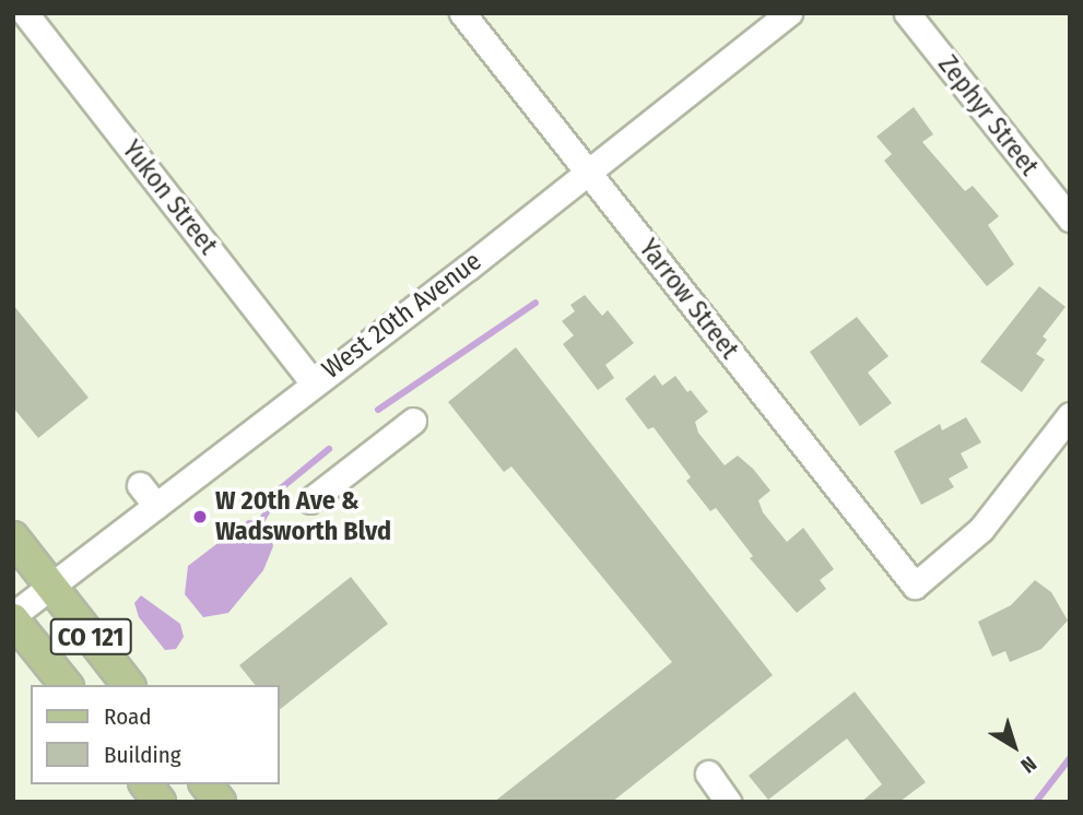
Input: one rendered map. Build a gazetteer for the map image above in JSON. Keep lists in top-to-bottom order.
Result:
{
  "streets": {
    "main road": ["CO 121"],
    "street": [
      "Zephyr Street",
      "Yukon Street",
      "Yarrow Street",
      "West 20th Avenue"
    ]
  },
  "crossings": [
    ["Yukon Street", "West 20th Avenue"],
    ["Yarrow Street", "West 20th Avenue"],
    ["West 20th Avenue", "CO 121"]
  ],
  "places": ["W 20th Ave & Wadsworth Blvd"],
  "legend": ["Road", "Building"],
  "north": "bottom right"
}
